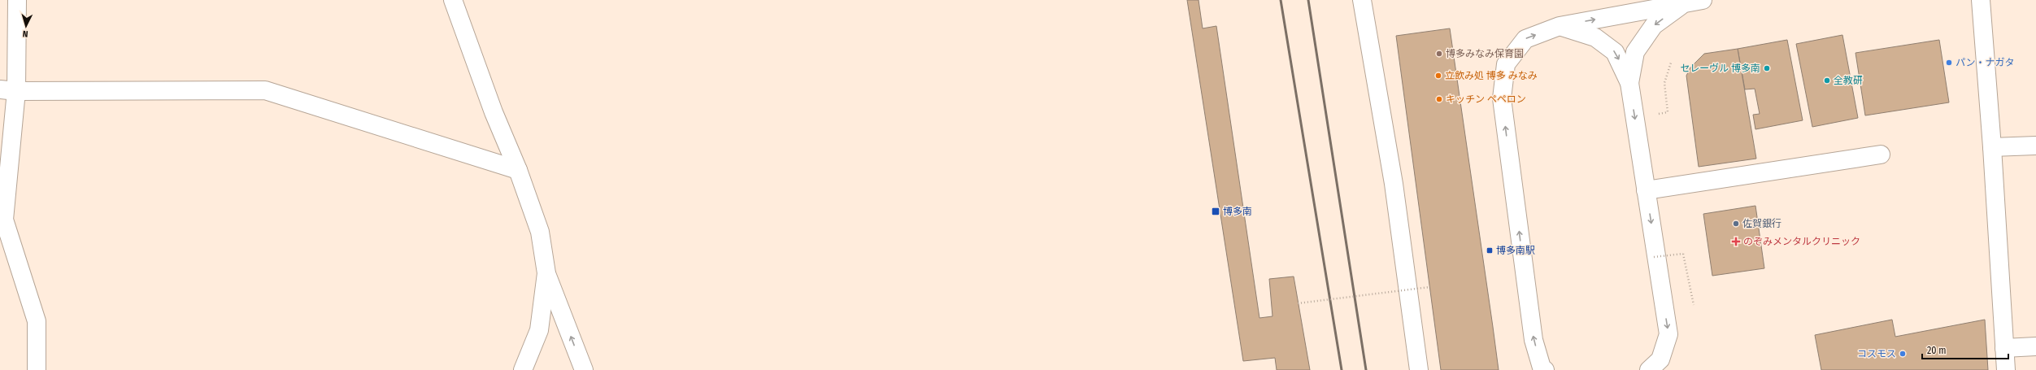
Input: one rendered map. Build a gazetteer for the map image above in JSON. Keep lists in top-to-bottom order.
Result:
{
  "places": {
    "other": [
      "博多みなみ保育園",
      "パン・ナガタ",
      "セレーヴル 博多南",
      "立飲み処 博多 みなみ",
      "全教研",
      "キッチン ペペロン",
      "佐賀銀行",
      "コスモス"
    ],
    "transit": ["博多南", "博多南駅"],
    "health": ["のぞみメンタルクリニック"]
  },
  "scale_bar": "20 m",
  "north": "bottom"
}
